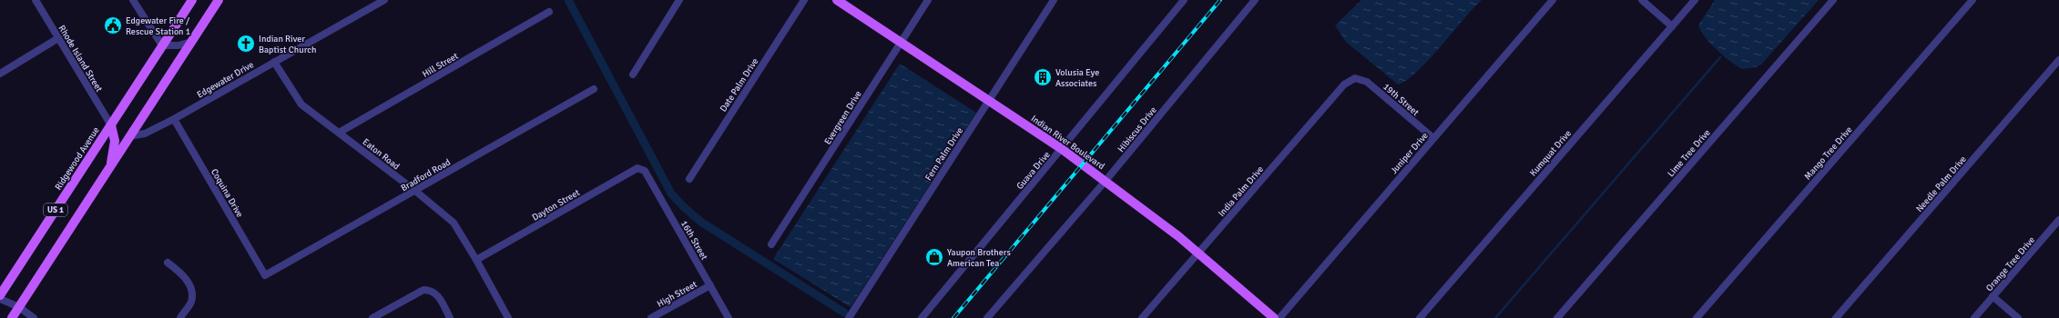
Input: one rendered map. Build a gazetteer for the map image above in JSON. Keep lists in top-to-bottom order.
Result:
{
  "streets": {
    "main road": ["Indian River Boulevard", "Ridgewood Avenue", "US 1"],
    "street": [
      "Rhode Island Street",
      "Hill Street",
      "Edgewater Drive",
      "Date Palm Drive",
      "19th Street",
      "Evergreen Drive",
      "Hibiscus Drive",
      "Juniper Drive",
      "Kumquat Drive",
      "Lime Tree Drive",
      "Mango Tree Drive",
      "Eaton Road",
      "Fern Palm Drive",
      "Guava Drive",
      "Bradford Road",
      "Needle Palm Drive",
      "India Palm Drive",
      "Coquina Drive",
      "Dayton Street",
      "16th Street",
      "Orange Tree Drive",
      "High Street"
    ]
  },
  "crossings": [
    ["Rhode Island Street", "Ridgewood Avenue"],
    ["Hill Street", "Eaton Road"],
    ["Edgewater Drive", "Eaton Road"],
    ["Edgewater Drive", "Ridgewood Avenue"],
    ["Edgewater Drive", "Coquina Drive"],
    ["19th Street", "Juniper Drive"],
    ["19th Street", "India Palm Drive"],
    ["Evergreen Drive", "Indian River Boulevard"],
    ["Hibiscus Drive", "Indian River Boulevard"],
    ["Indian River Boulevard", "Fern Palm Drive"],
    ["Indian River Boulevard", "Guava Drive"],
    ["Indian River Boulevard", "India Palm Drive"],
    ["Eaton Road", "Bradford Road"],
    ["Eaton Road", "Dayton Street"],
    ["Bradford Road", "Coquina Drive"],
    ["Dayton Street", "16th Street"],
    ["16th Street", "High Street"]
  ],
  "places": {
    "public building": ["Edgewater Fire / Rescue Station 1"],
    "church": ["Indian River Baptist Church"],
    "building": ["Volusia Eye Associates"],
    "shop": ["Yaupon Brothers American Tea"]
  }
}
